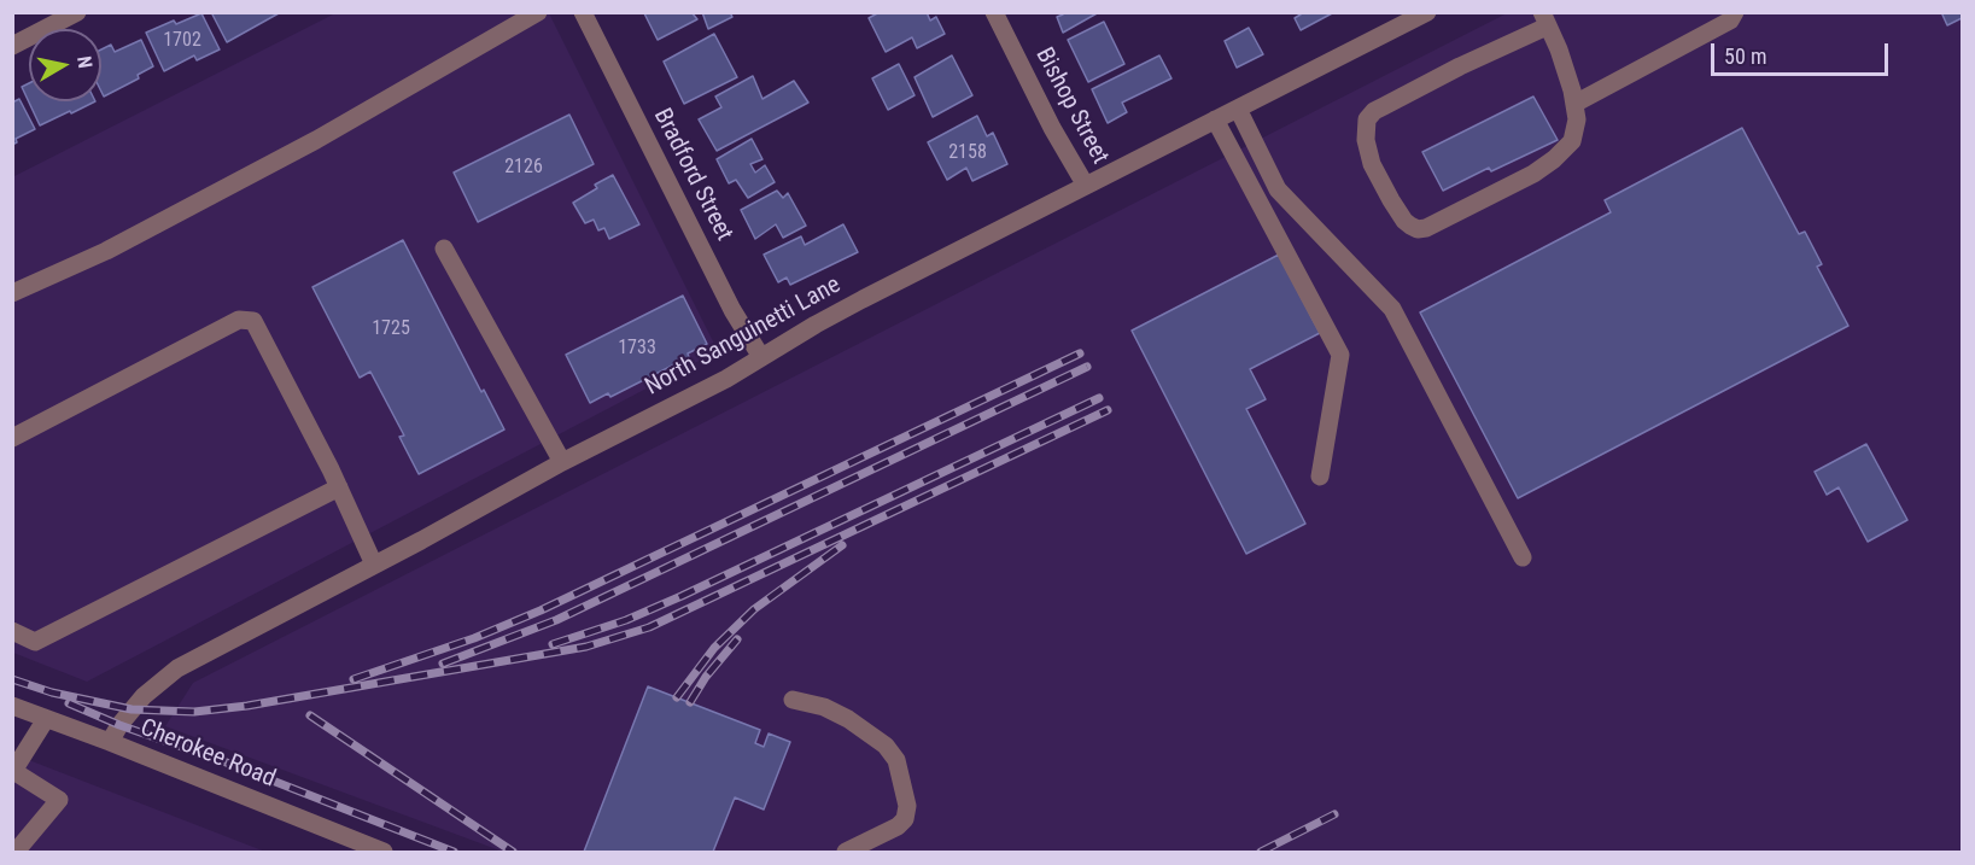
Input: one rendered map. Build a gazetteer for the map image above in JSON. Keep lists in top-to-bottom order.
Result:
{
  "streets": {
    "street": [
      "Bishop Street",
      "Bradford Street",
      "North Sanguinetti Lane",
      "Cherokee Road"
    ]
  },
  "crossings": [
    ["Bishop Street", "North Sanguinetti Lane"],
    ["Bradford Street", "North Sanguinetti Lane"],
    ["North Sanguinetti Lane", "Cherokee Road"]
  ],
  "house_numbers": [
    "1702",
    "2158",
    "2126",
    "1725",
    "1733"
  ],
  "scale_bar": "50 m",
  "north": "right"
}
